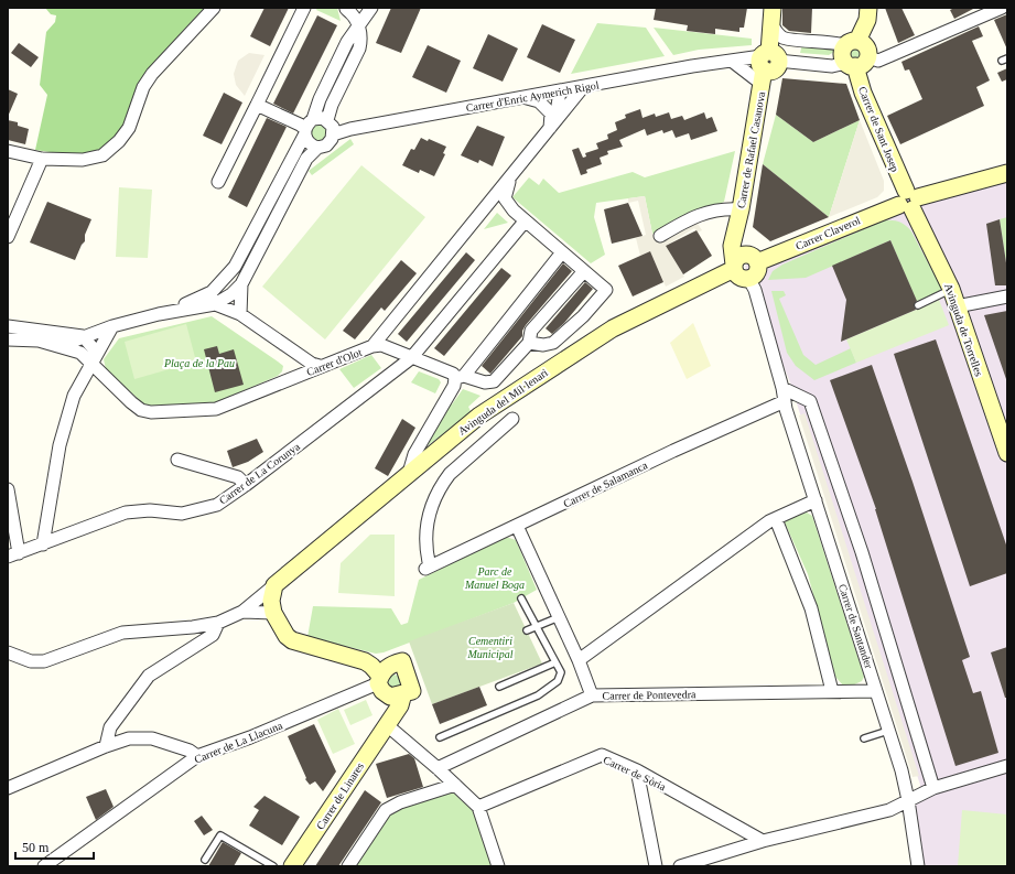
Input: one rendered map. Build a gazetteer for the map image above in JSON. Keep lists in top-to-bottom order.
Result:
{
  "streets": {
    "street": [
      "Carrer d'Enric Aymerich Rigol",
      "Carrer de Sant Josep",
      "Carrer de Rafael Casanova",
      "Carrer Claverol",
      "Avinguda de Torrelles",
      "Carrer d'Olot",
      "Avinguda del Mil·lenari",
      "Carrer de La Corunya",
      "Carrer de Salamanca",
      "Carrer de Santander",
      "Carrer de Pontevedra",
      "Carrer de La Llacuna",
      "Carrer de Sòria",
      "Carrer de Linares"
    ]
  },
  "crossings": [
    ["Carrer d'Enric Aymerich Rigol", "Carrer de Sant Josep"],
    ["Carrer d'Enric Aymerich Rigol", "Carrer de Rafael Casanova"],
    ["Carrer d'Enric Aymerich Rigol", "Carrer d'Olot"],
    ["Carrer de Sant Josep", "Carrer Claverol"],
    ["Carrer de Sant Josep", "Avinguda de Torrelles"],
    ["Carrer de Rafael Casanova", "Carrer Claverol"],
    ["Carrer de Rafael Casanova", "Avinguda del Mil·lenari"],
    ["Carrer de Rafael Casanova", "Carrer de Santander"],
    ["Carrer Claverol", "Avinguda de Torrelles"],
    ["Carrer Claverol", "Avinguda del Mil·lenari"],
    ["Carrer Claverol", "Carrer de Santander"],
    ["Avinguda del Mil·lenari", "Carrer de Santander"],
    ["Carrer de Salamanca", "Carrer de Santander"],
    ["Carrer de Santander", "Carrer de Pontevedra"],
    ["Carrer de La Llacuna", "Carrer de Linares"]
  ],
  "parks": ["Plaça de la Pau", "Parc de Manuel Boga", "Cementiri Municipal"],
  "scale_bar": "50 m"
}
